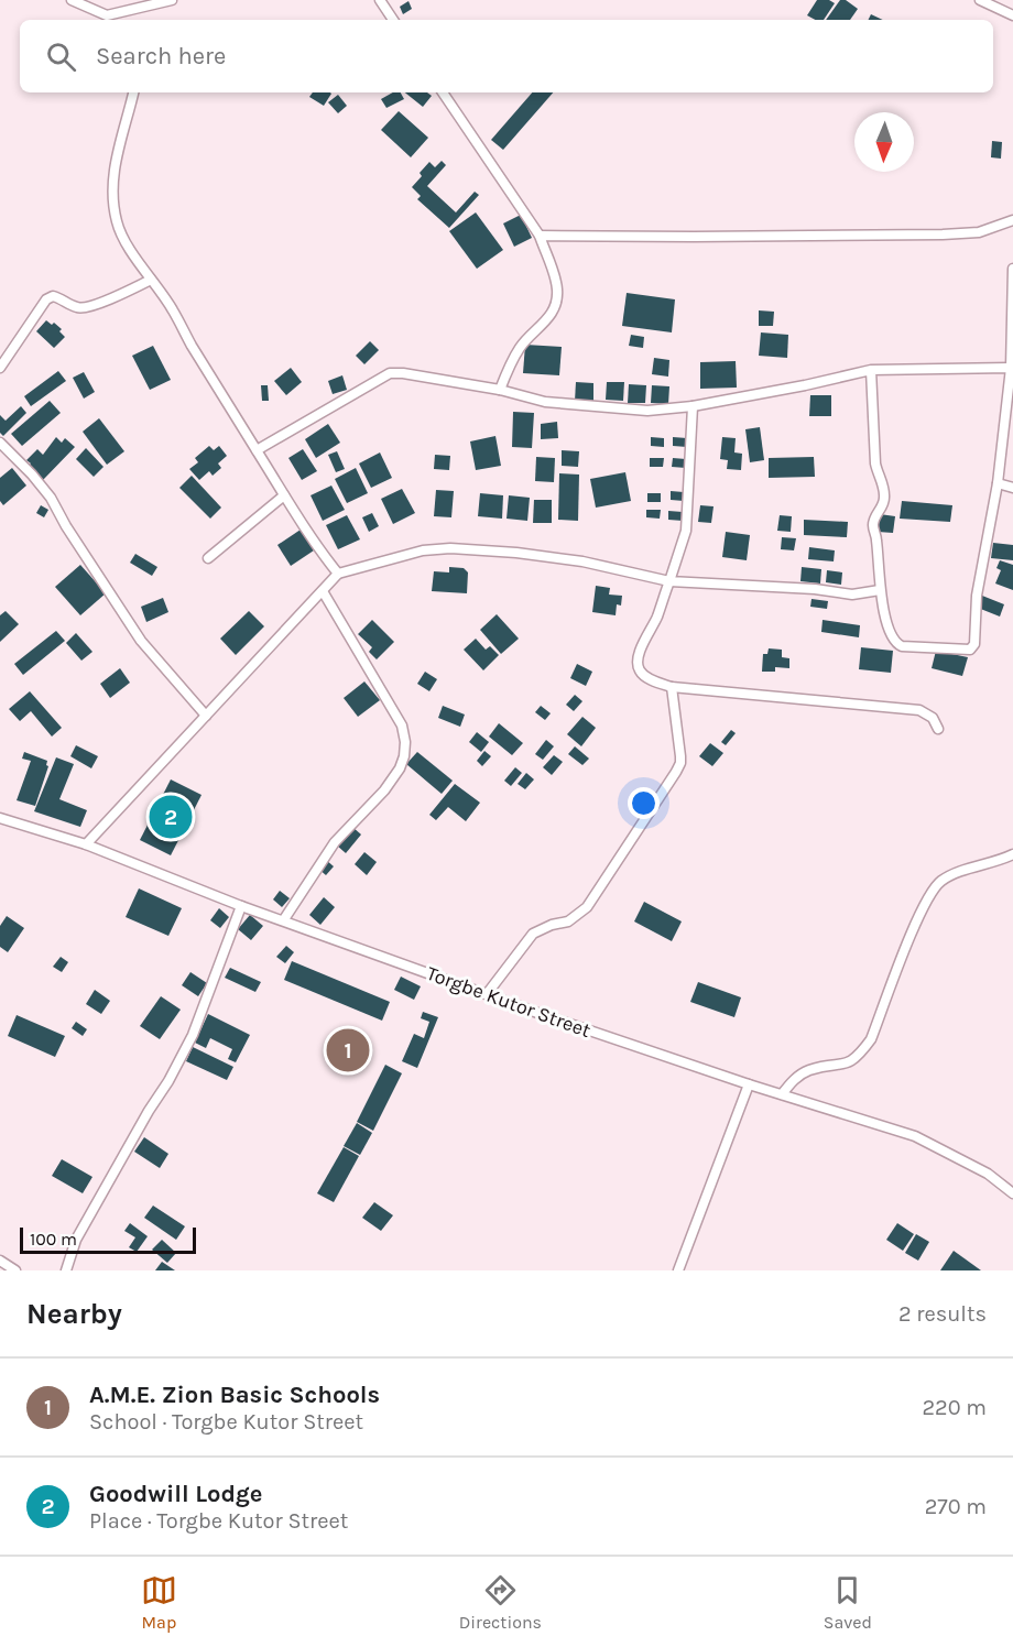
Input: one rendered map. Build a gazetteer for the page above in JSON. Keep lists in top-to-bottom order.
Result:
{
  "streets": {
    "street": ["Torgbe Kutor Street"]
  },
  "scale_bar": "100 m",
  "north": "bottom",
  "page": {
    "search": "Search here",
    "pins": ["2", "1"],
    "scale": "100 m",
    "heading": ["Nearby", "2 results"],
    "list": [
      {
        "mark": "1",
        "name": "A.M.E. Zion Basic Schools",
        "note": "School · Torgbe Kutor Street",
        "value": "220 m"
      },
      {
        "mark": "2",
        "name": "Goodwill Lodge",
        "note": "Place · Torgbe Kutor Street",
        "value": "270 m"
      }
    ],
    "nav": ["Map", "Directions", "Saved"]
  }
}
